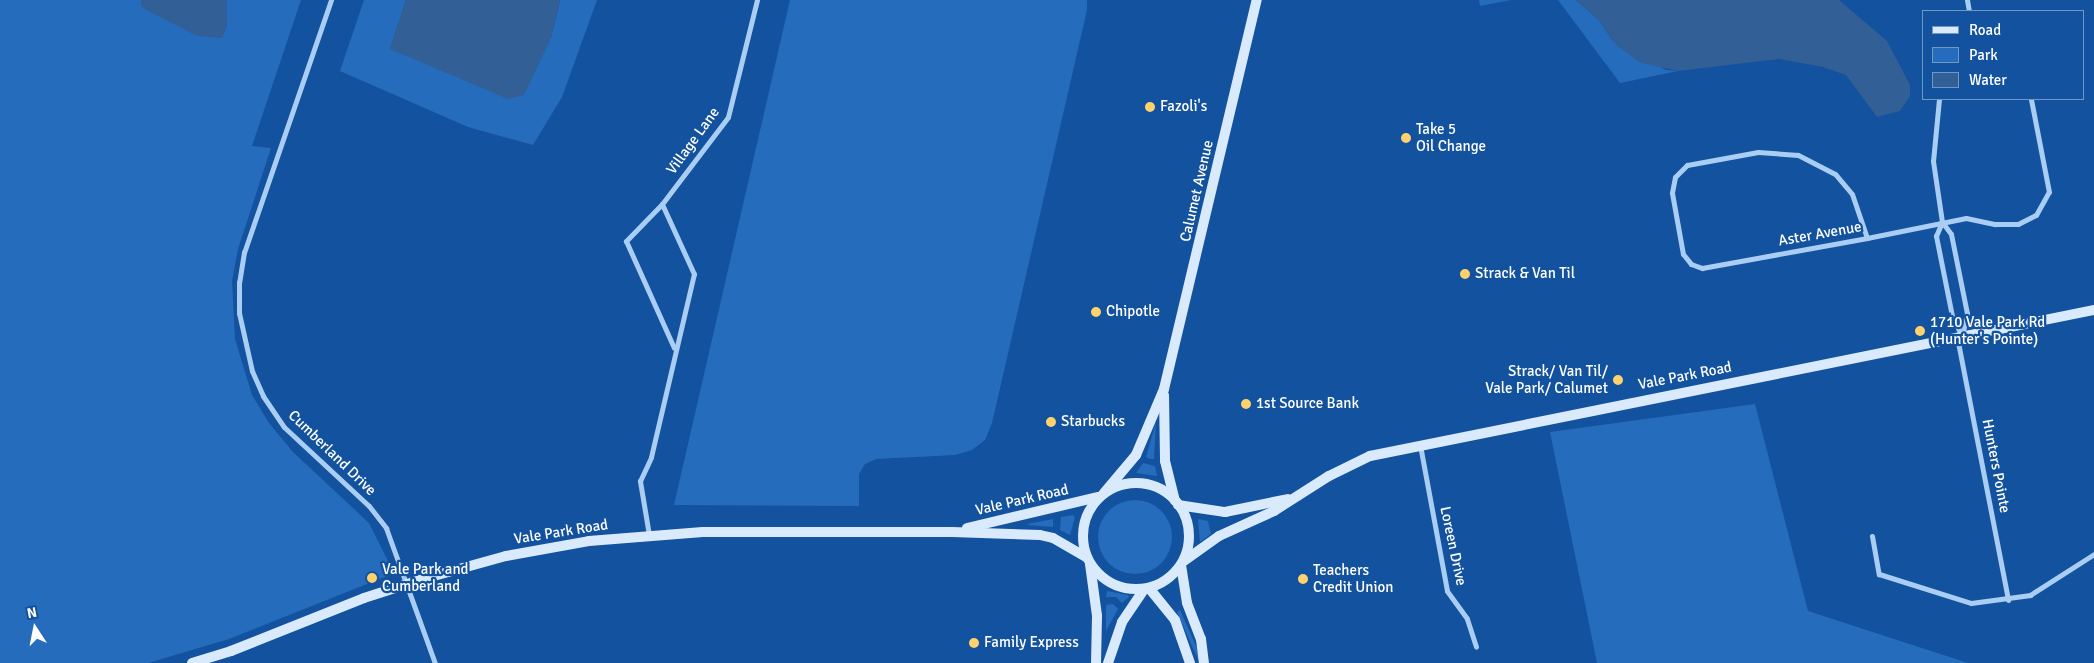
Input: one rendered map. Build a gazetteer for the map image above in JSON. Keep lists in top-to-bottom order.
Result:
{
  "streets": {
    "main road": ["Calumet Avenue", "Vale Park Road"],
    "street": [
      "Village Lane",
      "Aster Avenue",
      "Cumberland Drive",
      "Hunters Pointe",
      "Loreen Drive"
    ]
  },
  "crossings": [
    ["Calumet Avenue", "Vale Park Road"],
    ["Vale Park Road", "Cumberland Drive"],
    ["Vale Park Road", "Hunters Pointe"],
    ["Vale Park Road", "Loreen Drive"]
  ],
  "places": [
    "Fazoli's",
    "Take 5 Oil Change",
    "Strack & Van Til",
    "Chipotle",
    "1710 Vale Park Rd (Hunter's Pointe)",
    "Strack/ Van Til/ Vale Park/ Calumet",
    "1st Source Bank",
    "Starbucks",
    "Vale Park and Cumberland",
    "Teachers Credit Union",
    "Family Express"
  ],
  "legend": ["Road", "Park", "Water"],
  "north": "top"
}
